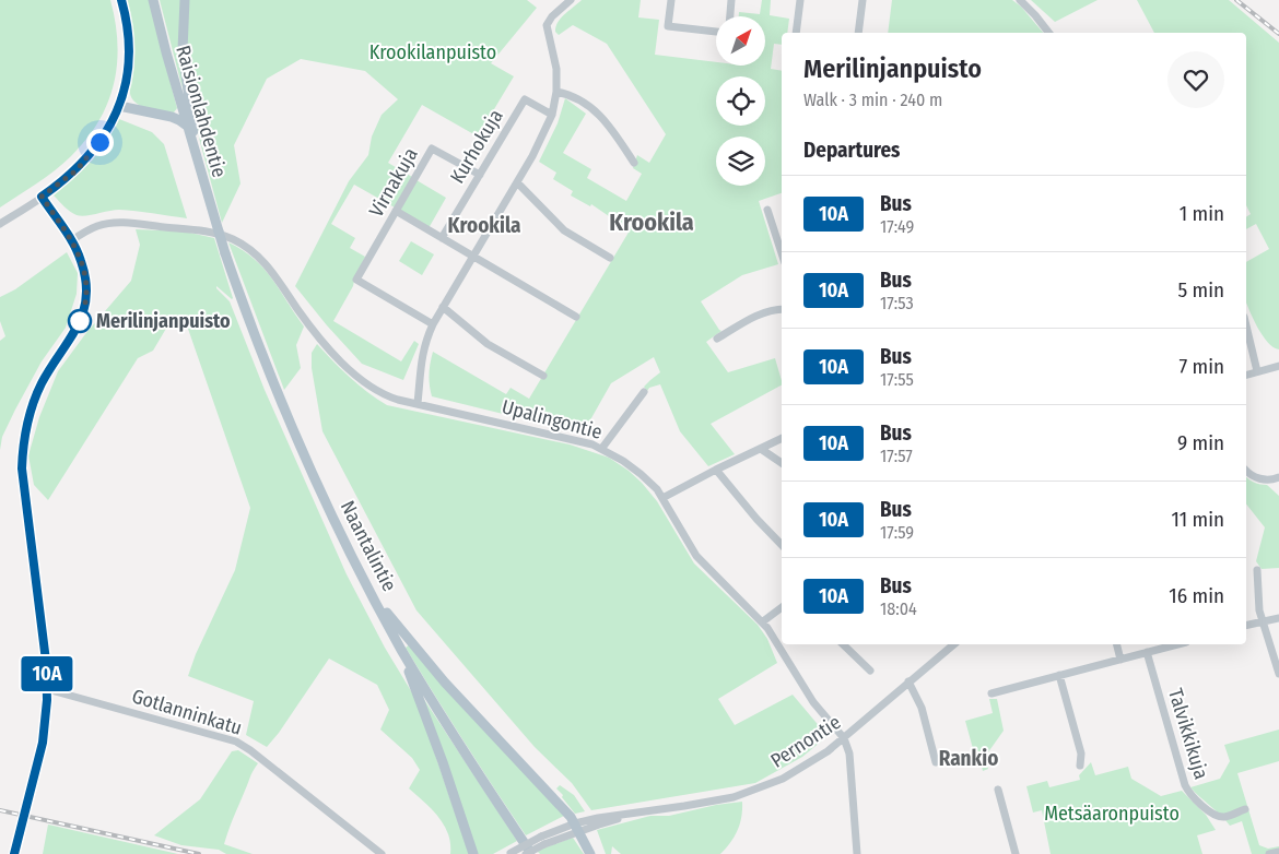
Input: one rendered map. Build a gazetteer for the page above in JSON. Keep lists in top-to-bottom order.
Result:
{
  "streets": {
    "main road": ["Raisionlahdentie", "Naantalintie"],
    "street": [
      "Kurhokuja",
      "Virnakuja",
      "Upalingontie",
      "Gotlanninkatu",
      "Talvikkikuja",
      "Pernontie"
    ]
  },
  "crossings": [
    ["Raisionlahdentie", "Naantalintie"],
    ["Kurhokuja", "Virnakuja"],
    ["Upalingontie", "Pernontie"]
  ],
  "districts": ["Krookila", "Krookila", "Rankio"],
  "parks": ["Krookilanpuisto", "Metsäaronpuisto"],
  "places": ["Merilinjanpuisto"],
  "lines": ["bus line 10A"],
  "north": "top right",
  "page": {
    "on_map": "10A",
    "heading": [
      ["Merilinjanpuisto", "Walk · 3 min · 240 m"],
      "Departures"
    ],
    "list": [
      {
        "mark": "10A",
        "name": "Bus",
        "note": "17:49",
        "value": "1 min"
      },
      {
        "mark": "10A",
        "name": "Bus",
        "note": "17:53",
        "value": "5 min"
      },
      {
        "mark": "10A",
        "name": "Bus",
        "note": "17:55",
        "value": "7 min"
      },
      {
        "mark": "10A",
        "name": "Bus",
        "note": "17:57",
        "value": "9 min"
      },
      {
        "mark": "10A",
        "name": "Bus",
        "note": "17:59",
        "value": "11 min"
      },
      {
        "mark": "10A",
        "name": "Bus",
        "note": "18:04",
        "value": "16 min"
      }
    ]
  }
}
